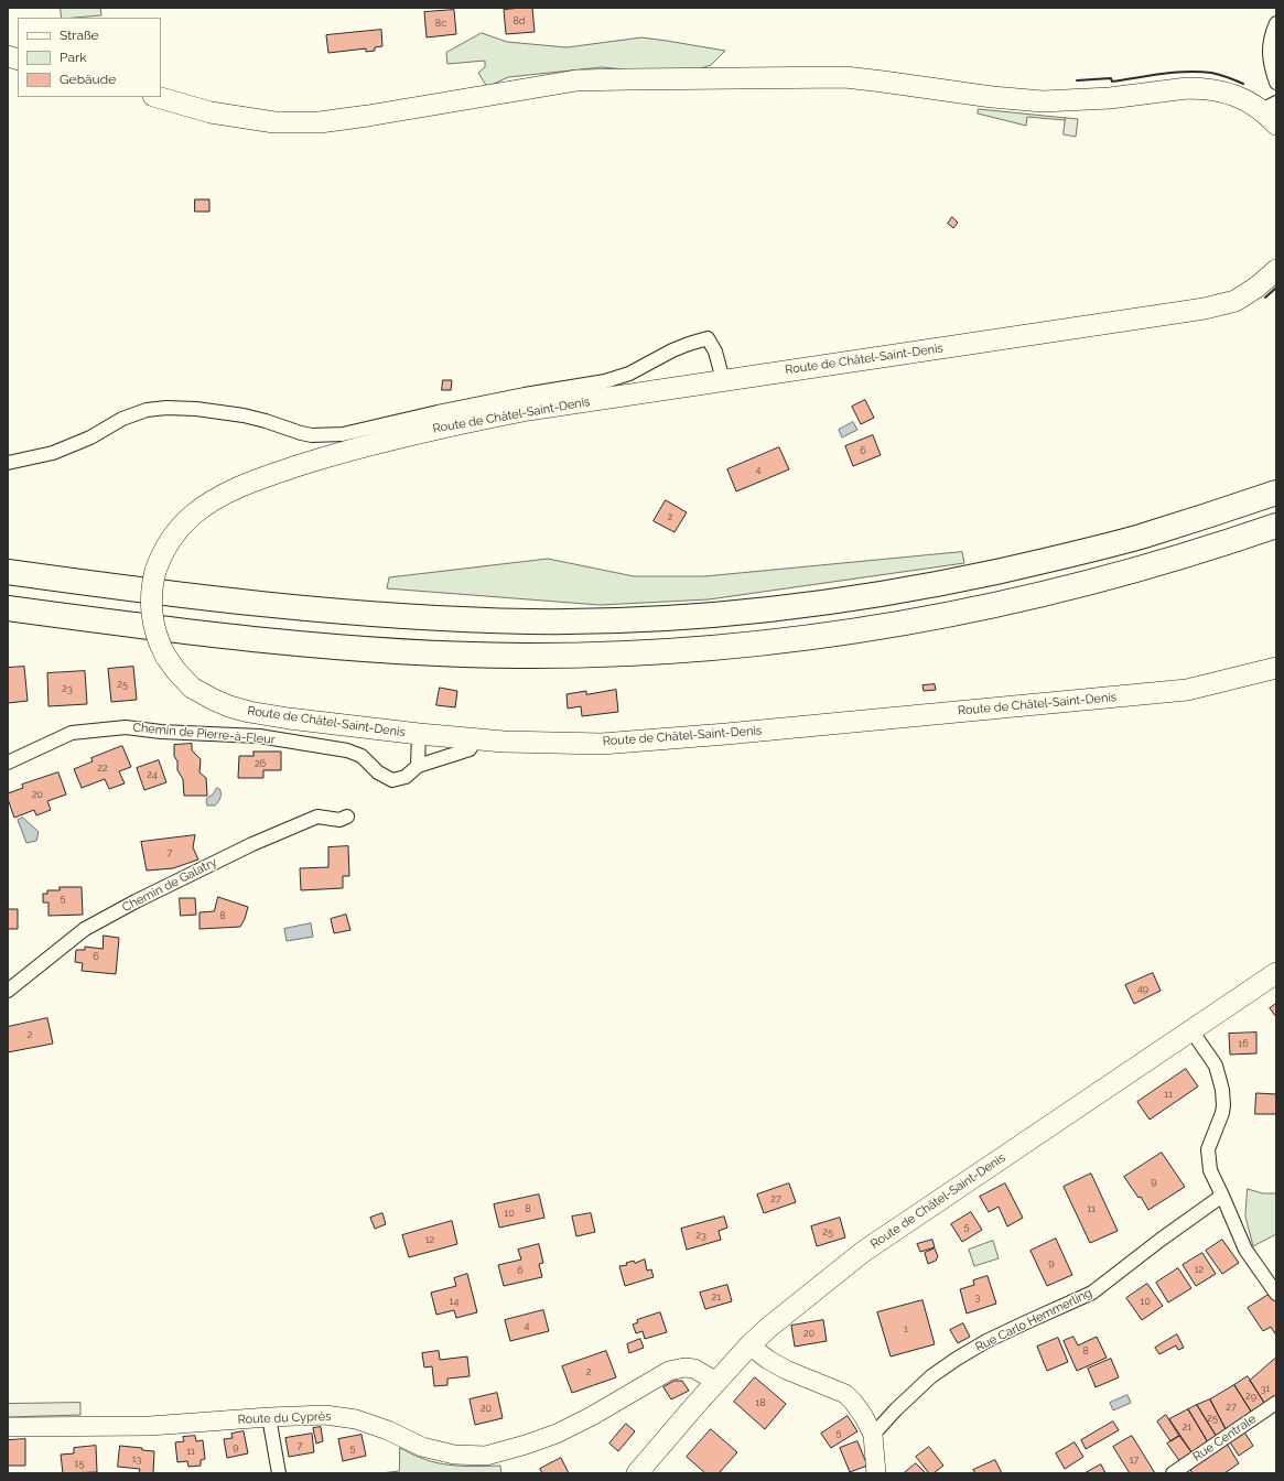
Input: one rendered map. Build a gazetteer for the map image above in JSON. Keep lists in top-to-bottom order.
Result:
{
  "streets": {
    "main road": ["Route de Châtel-Saint-Denis"],
    "street": [
      "Chemin de Pierre-à-Fleur",
      "Chemin de Galatry",
      "Rue Carlo Hemmerling",
      "Route du Cyprès",
      "Rue Centrale"
    ]
  },
  "crossings": [
    ["Route de Châtel-Saint-Denis", "Chemin de Pierre-à-Fleur"],
    ["Route de Châtel-Saint-Denis", "Route du Cyprès"]
  ],
  "house_numbers": [
    "8d",
    "8c",
    "6",
    "4",
    "2",
    "25",
    "23",
    "26",
    "22",
    "24",
    "20",
    "7",
    "5",
    "8",
    "6",
    "49",
    "2",
    "16",
    "11",
    "9",
    "27",
    "8",
    "11",
    "10",
    "5",
    "25",
    "23",
    "12",
    "9",
    "12",
    "6",
    "21",
    "3",
    "14",
    "10",
    "4",
    "1",
    "20",
    "8",
    "2",
    "31",
    "29",
    "18",
    "27",
    "20",
    "25",
    "21",
    "5",
    "7",
    "9",
    "5",
    "11",
    "13",
    "17",
    "15"
  ],
  "legend": ["Straße", "Park", "Gebäude"]
}
